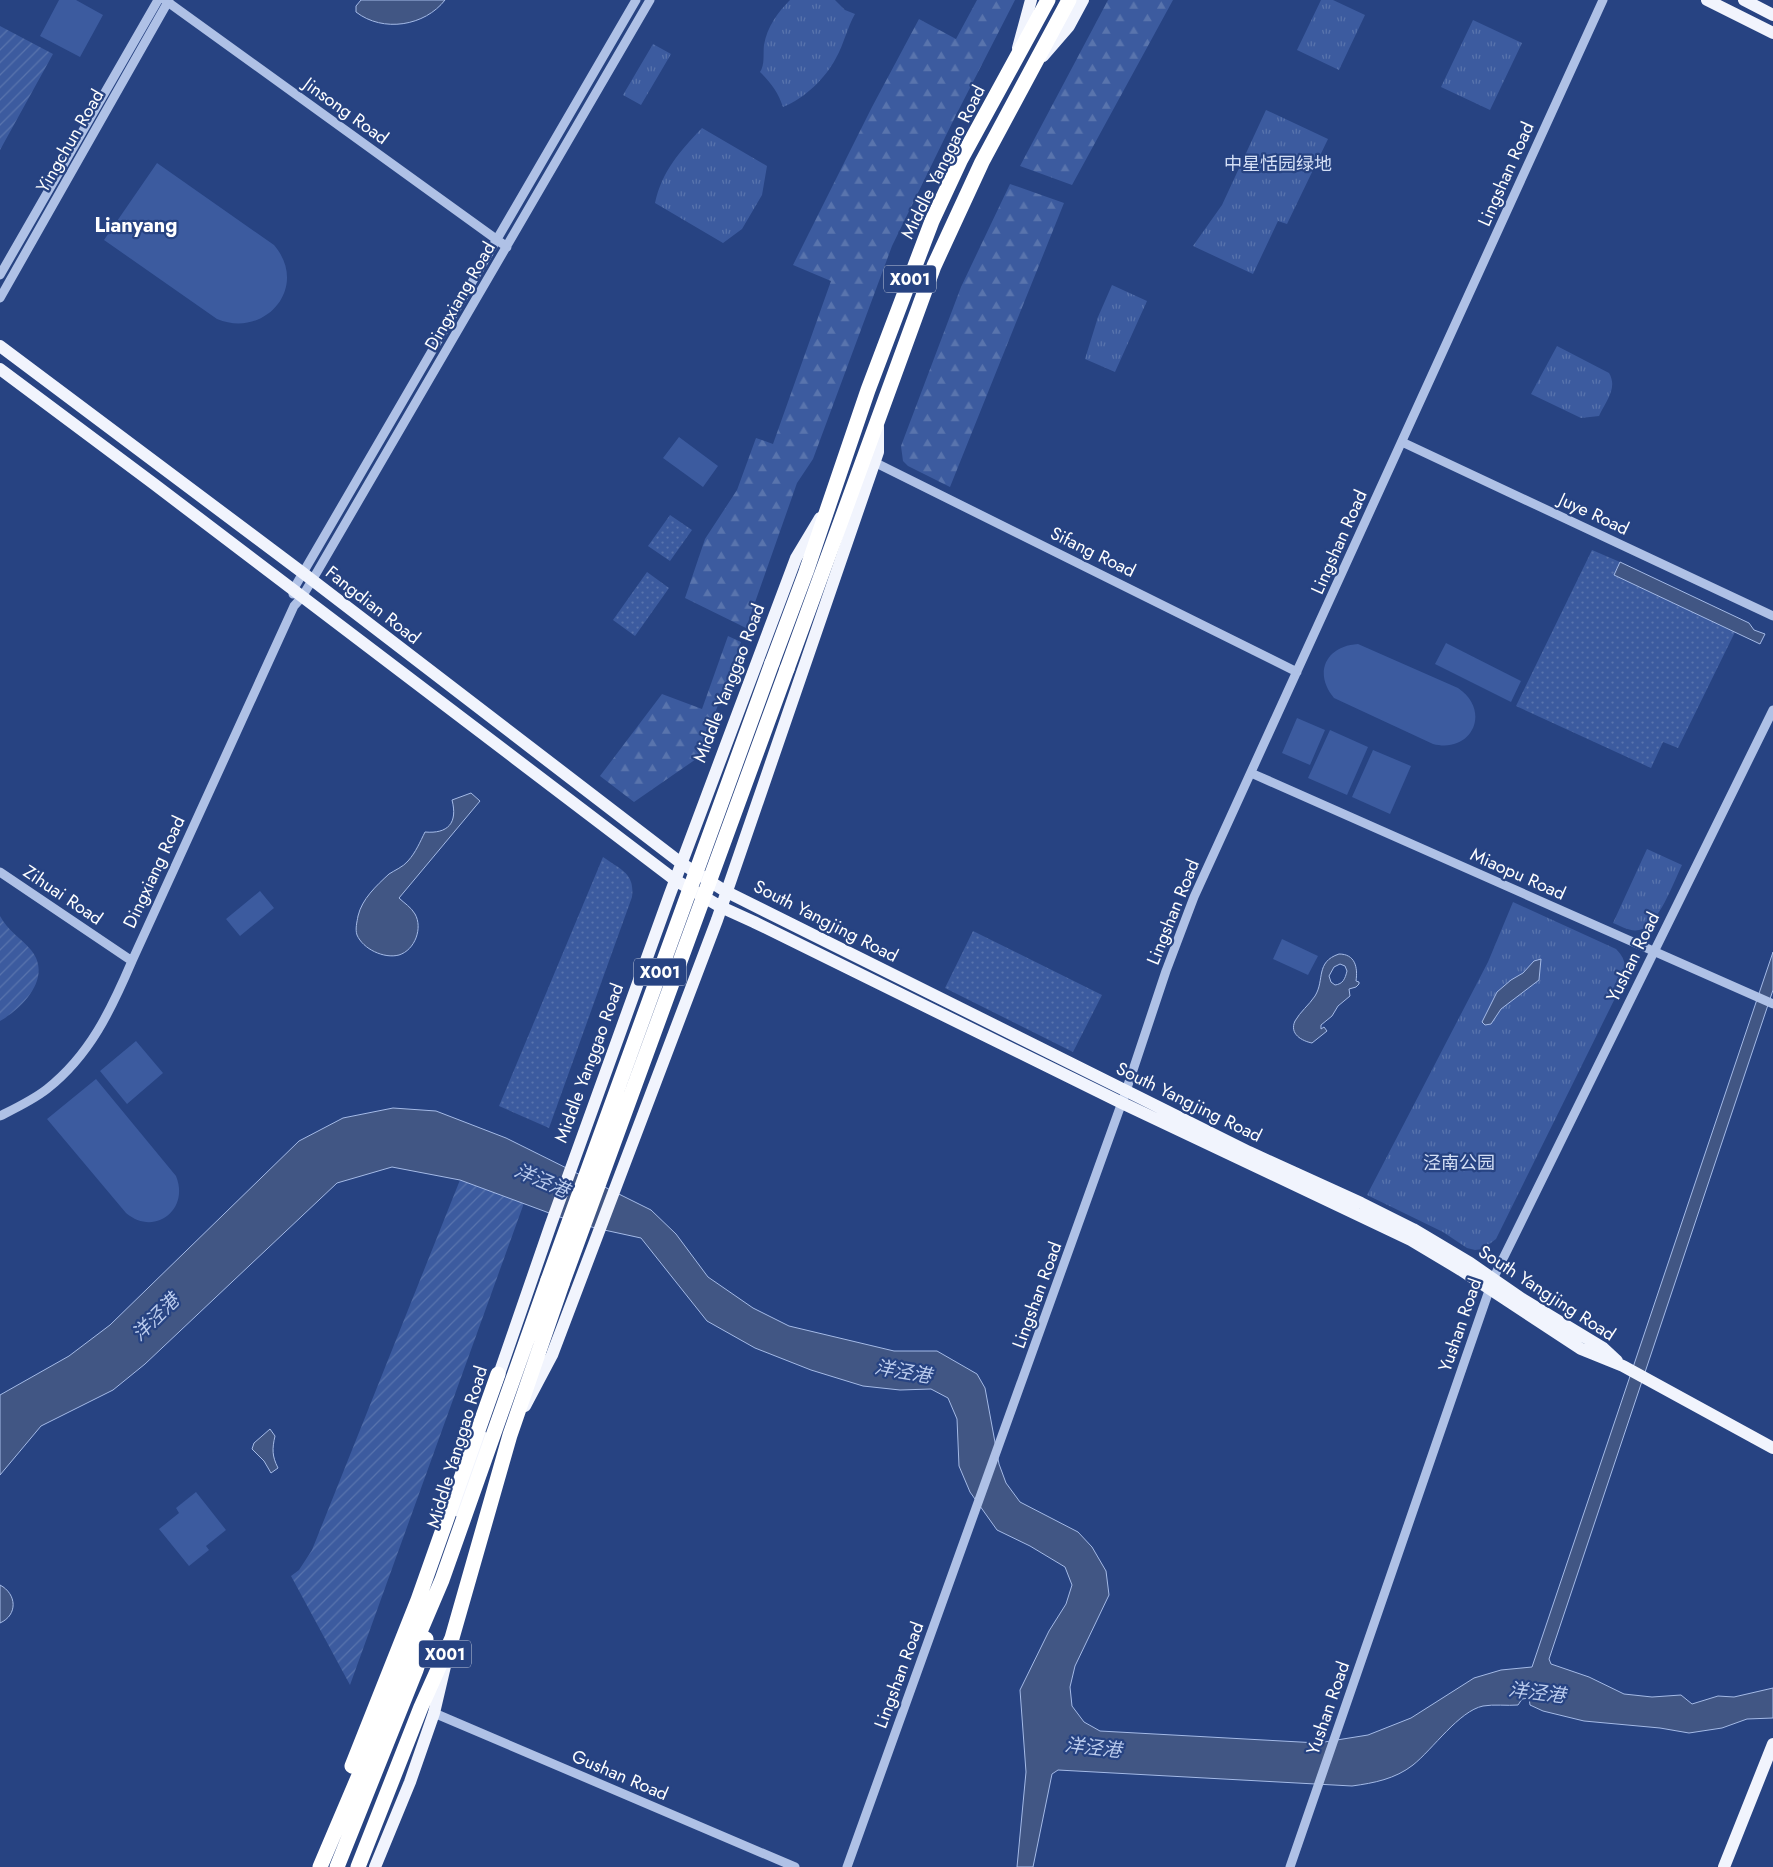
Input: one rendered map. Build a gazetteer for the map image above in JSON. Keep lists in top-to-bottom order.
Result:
{
  "streets": {
    "highway": ["Middle Yanggao Road", "X001"],
    "main road": ["Fangdian Road", "South Yangjing Road"],
    "street": [
      "Jinsong Road",
      "Yingchun Road",
      "Lingshan Road",
      "Dingxiang Road",
      "Juye Road",
      "Sifang Road",
      "Miaopu Road",
      "Zihuai Road",
      "Yushan Road",
      "Gushan Road"
    ]
  },
  "crossings": [
    ["Jinsong Road", "Yingchun Road"],
    ["Jinsong Road", "Dingxiang Road"],
    ["Middle Yanggao Road", "Sifang Road"],
    ["Middle Yanggao Road", "Fangdian Road"],
    ["Middle Yanggao Road", "South Yangjing Road"],
    ["Lingshan Road", "Juye Road"],
    ["Lingshan Road", "Sifang Road"],
    ["Lingshan Road", "Miaopu Road"],
    ["Lingshan Road", "South Yangjing Road"],
    ["Dingxiang Road", "Fangdian Road"],
    ["Dingxiang Road", "Zihuai Road"],
    ["Fangdian Road", "South Yangjing Road"],
    ["Miaopu Road", "Yushan Road"],
    ["South Yangjing Road", "Yushan Road"]
  ],
  "districts": ["Lianyang"],
  "water": ["洋泾港"],
  "parks": ["中星恬园绿地", "泾南公园"]
}
